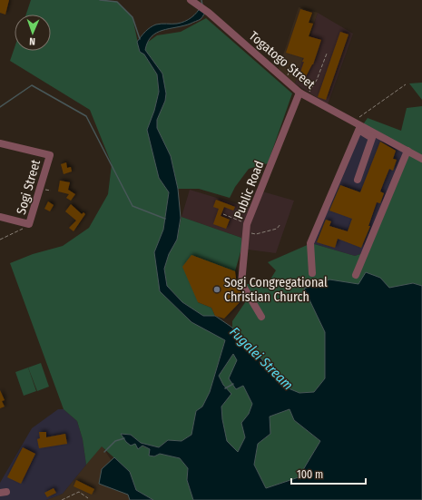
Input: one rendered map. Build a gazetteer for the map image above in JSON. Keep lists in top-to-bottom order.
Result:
{
  "streets": {
    "street": ["Togatogo Street", "Sogi Street", "Public Road"]
  },
  "crossings": [
    ["Togatogo Street", "Public Road"]
  ],
  "water": ["Fugalei Stream"],
  "places": ["Sogi Congregational Christian Church"],
  "scale_bar": "100 m",
  "north": "bottom"
}
